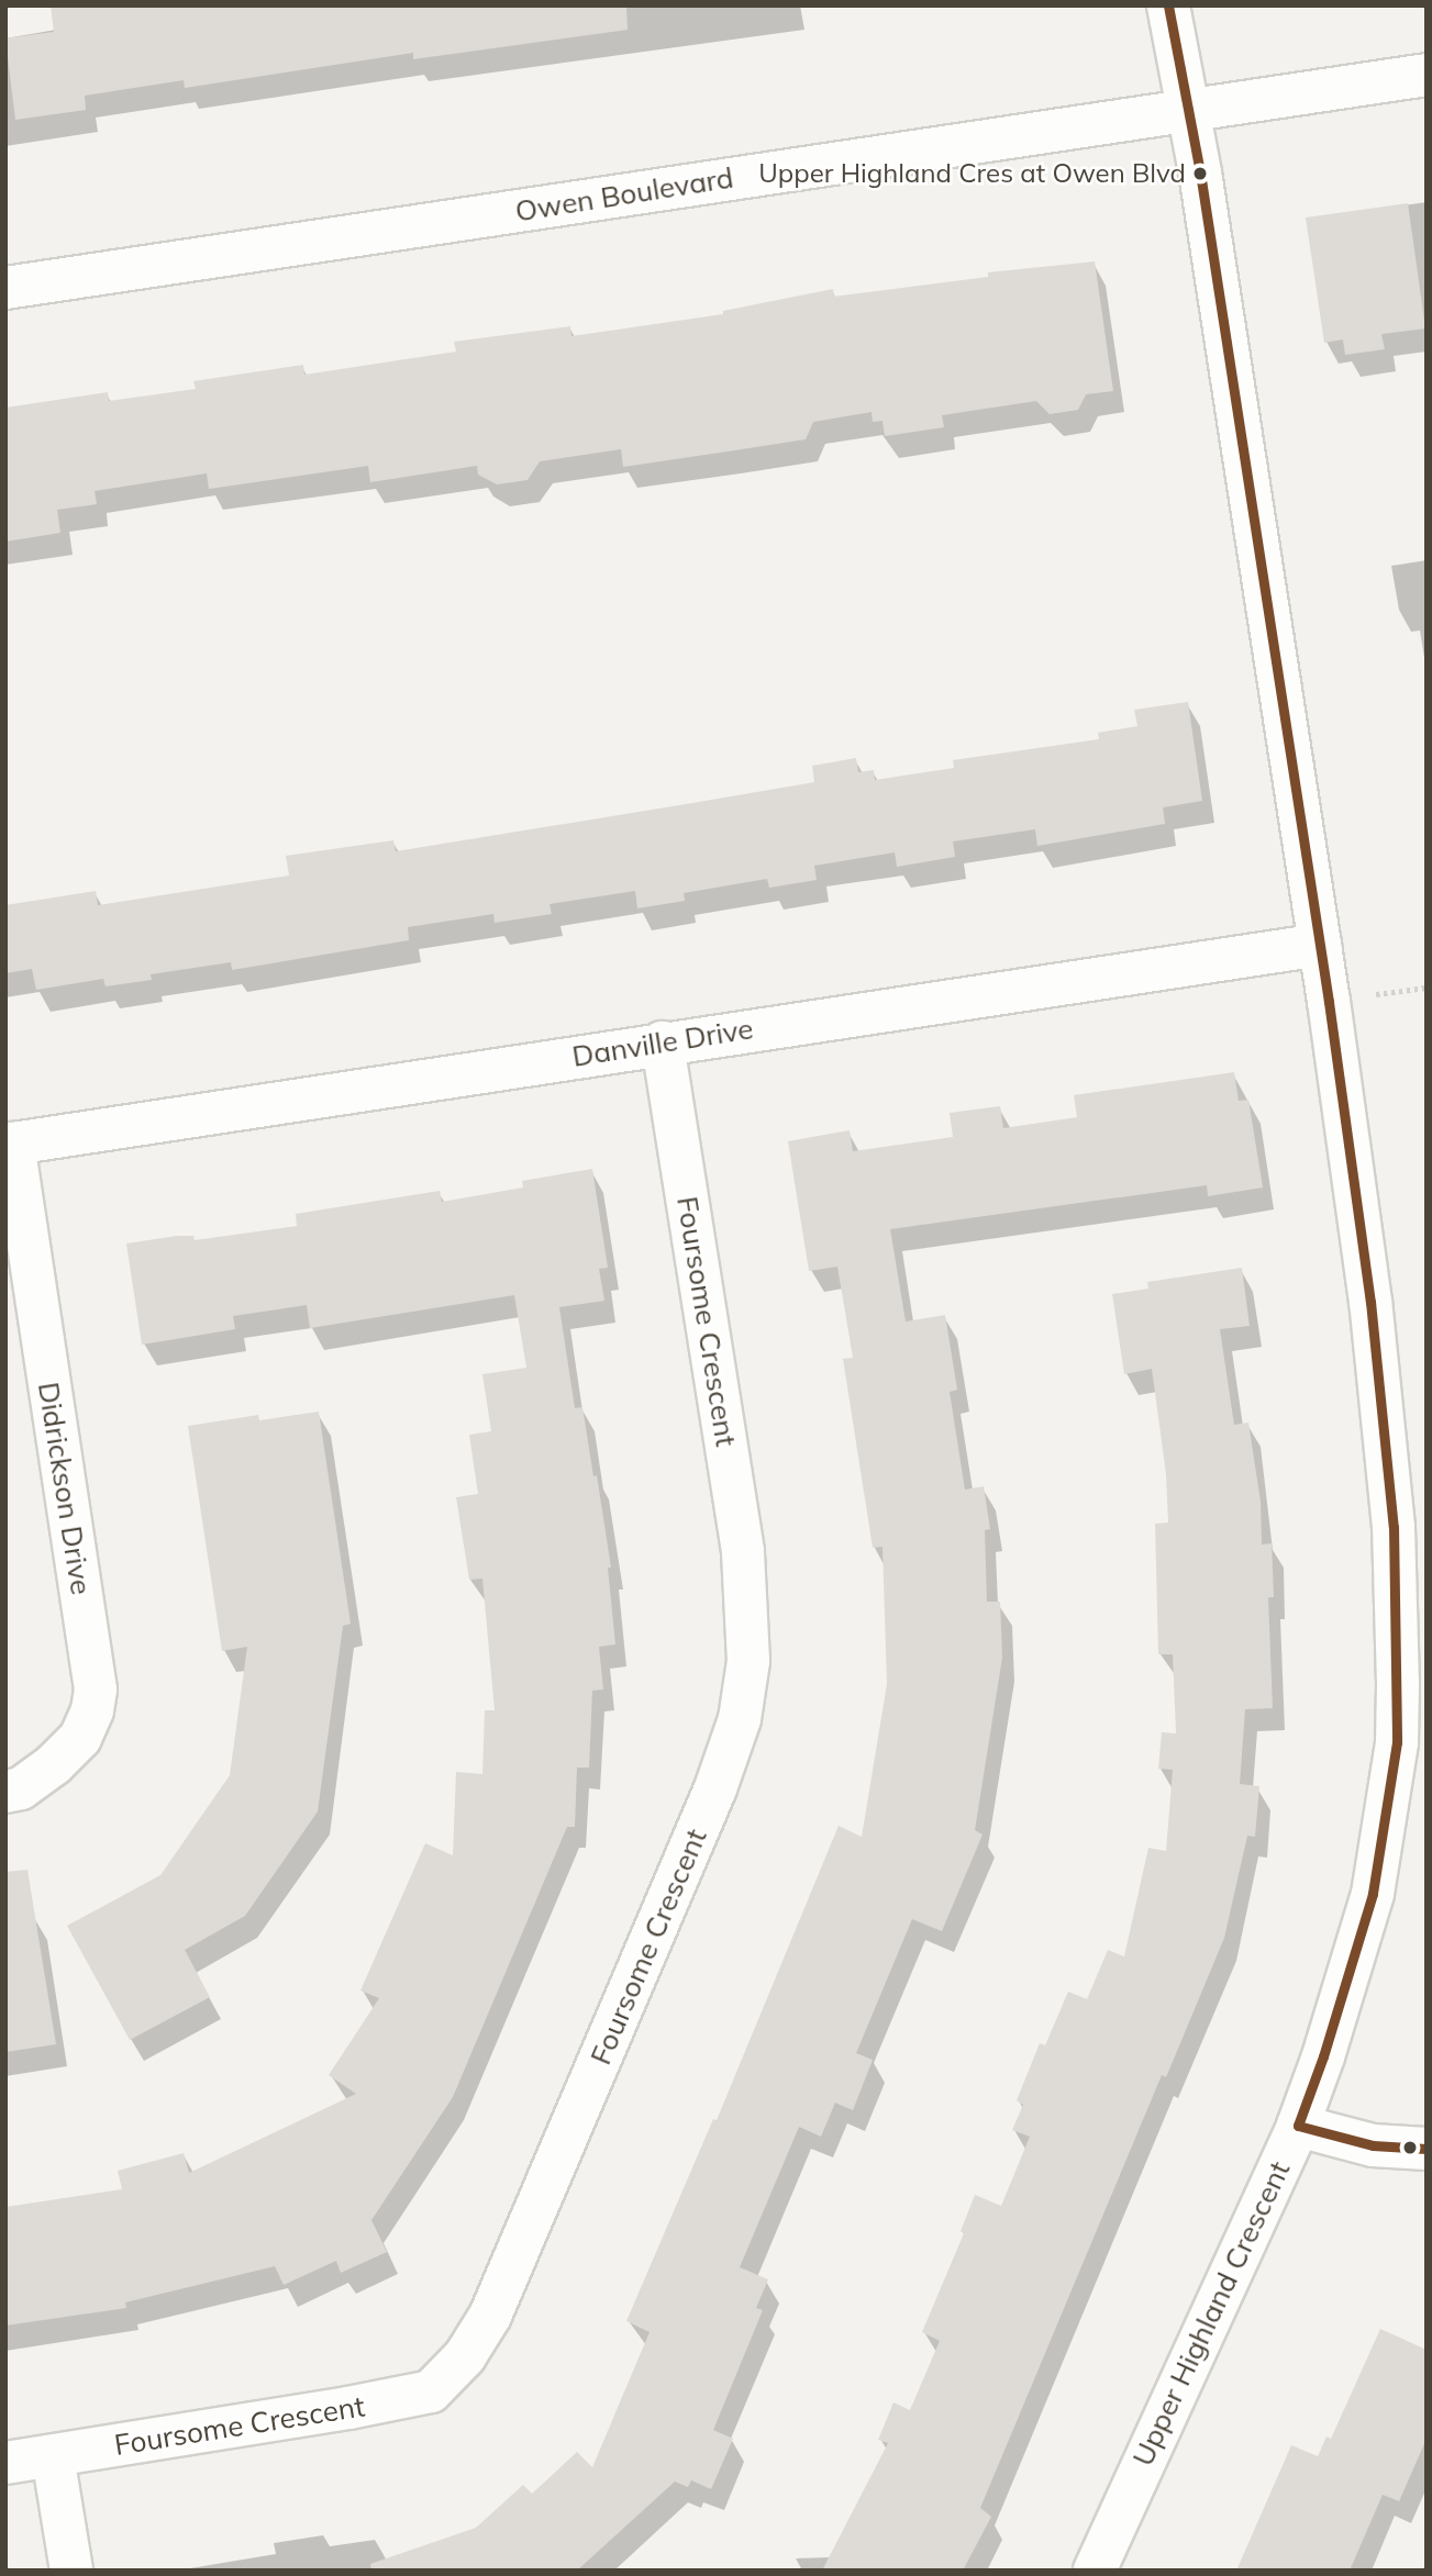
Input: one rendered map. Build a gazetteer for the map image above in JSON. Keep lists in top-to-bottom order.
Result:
{
  "streets": {
    "street": [
      "Owen Boulevard",
      "Danville Drive",
      "Foursome Crescent",
      "Didrickson Drive",
      "Upper Highland Crescent"
    ]
  },
  "crossings": [
    ["Owen Boulevard", "Upper Highland Crescent"],
    ["Danville Drive", "Foursome Crescent"],
    ["Danville Drive", "Didrickson Drive"],
    ["Danville Drive", "Upper Highland Crescent"]
  ],
  "places": ["Upper Highland Cres at Owen Blvd"]
}
